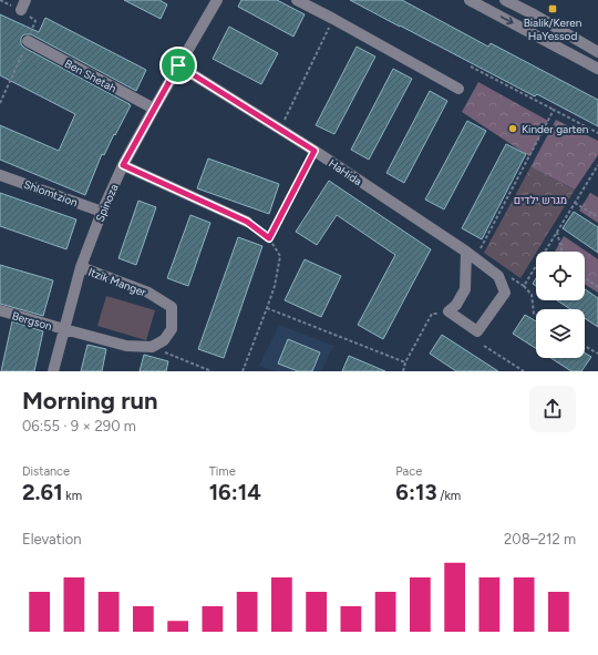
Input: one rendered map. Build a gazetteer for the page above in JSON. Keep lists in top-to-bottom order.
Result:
{
  "streets": {
    "street": [
      "Ben Shetah",
      "HaHida",
      "Shlomtzion",
      "Spinoza",
      "Itzik Manger",
      "Bergson"
    ]
  },
  "crossings": [
    ["Ben Shetah", "Spinoza"],
    ["HaHida", "Spinoza"],
    ["Shlomtzion", "Spinoza"],
    ["Spinoza", "Itzik Manger"],
    ["Spinoza", "Bergson"]
  ],
  "parks": ["מגרש ילדים"],
  "places": {
    "transit": ["Bialik/Keren HaYessod"],
    "other": ["Kinder garten"]
  },
  "page": {
    "heading": ["Morning run", "06:55 · 9 × 290 m"],
    "stats": [
      ["Distance", "2.61 km"],
      ["Time", "16:14"],
      ["Pace", "6:13 /km"]
    ],
    "chart": ["Elevation", "208–212 m"]
  }
}
